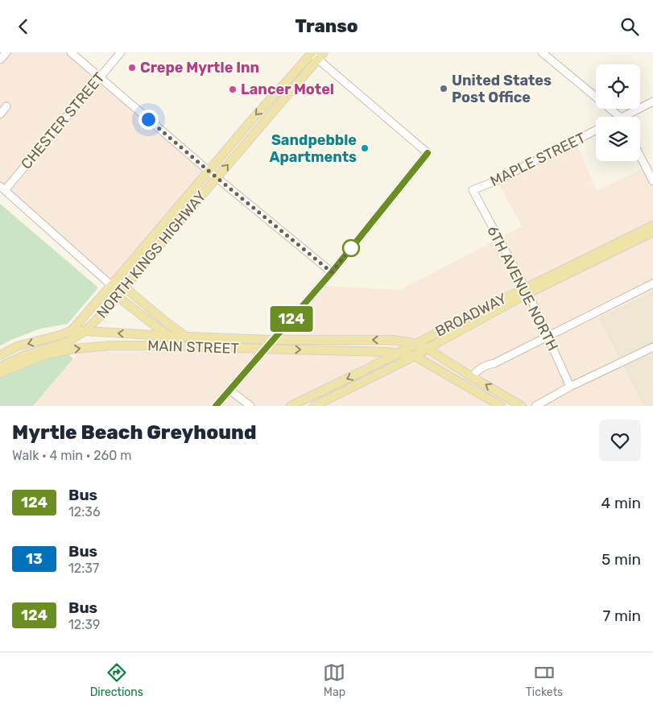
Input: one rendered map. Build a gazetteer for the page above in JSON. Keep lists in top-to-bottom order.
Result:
{
  "streets": {
    "main road": ["NORTH KINGS HIGHWAY", "BROADWAY", "MAIN STREET"],
    "street": ["CHESTER STREET", "MAPLE STREET", "6TH AVENUE NORTH"]
  },
  "crossings": [
    ["MAPLE STREET", "6TH AVENUE NORTH"],
    ["NORTH KINGS HIGHWAY", "MAIN STREET"],
    ["6TH AVENUE NORTH", "BROADWAY"],
    ["BROADWAY", "MAIN STREET"]
  ],
  "places": [
    "Crepe Myrtle Inn",
    "United States Post Office",
    "Lancer Motel",
    "Sandpebble Apartments"
  ],
  "lines": ["bus line 124"],
  "page": {
    "header": "Transo",
    "on_map": "124",
    "heading": ["Myrtle Beach Greyhound", "Walk · 4 min · 260 m"],
    "list": [
      {
        "mark": "124",
        "name": "Bus",
        "note": "12:36",
        "value": "4 min"
      },
      {
        "mark": "13",
        "name": "Bus",
        "note": "12:37",
        "value": "5 min"
      },
      {
        "mark": "124",
        "name": "Bus",
        "note": "12:39",
        "value": "7 min"
      }
    ],
    "tabs": ["Directions", "Map", "Tickets"]
  }
}
